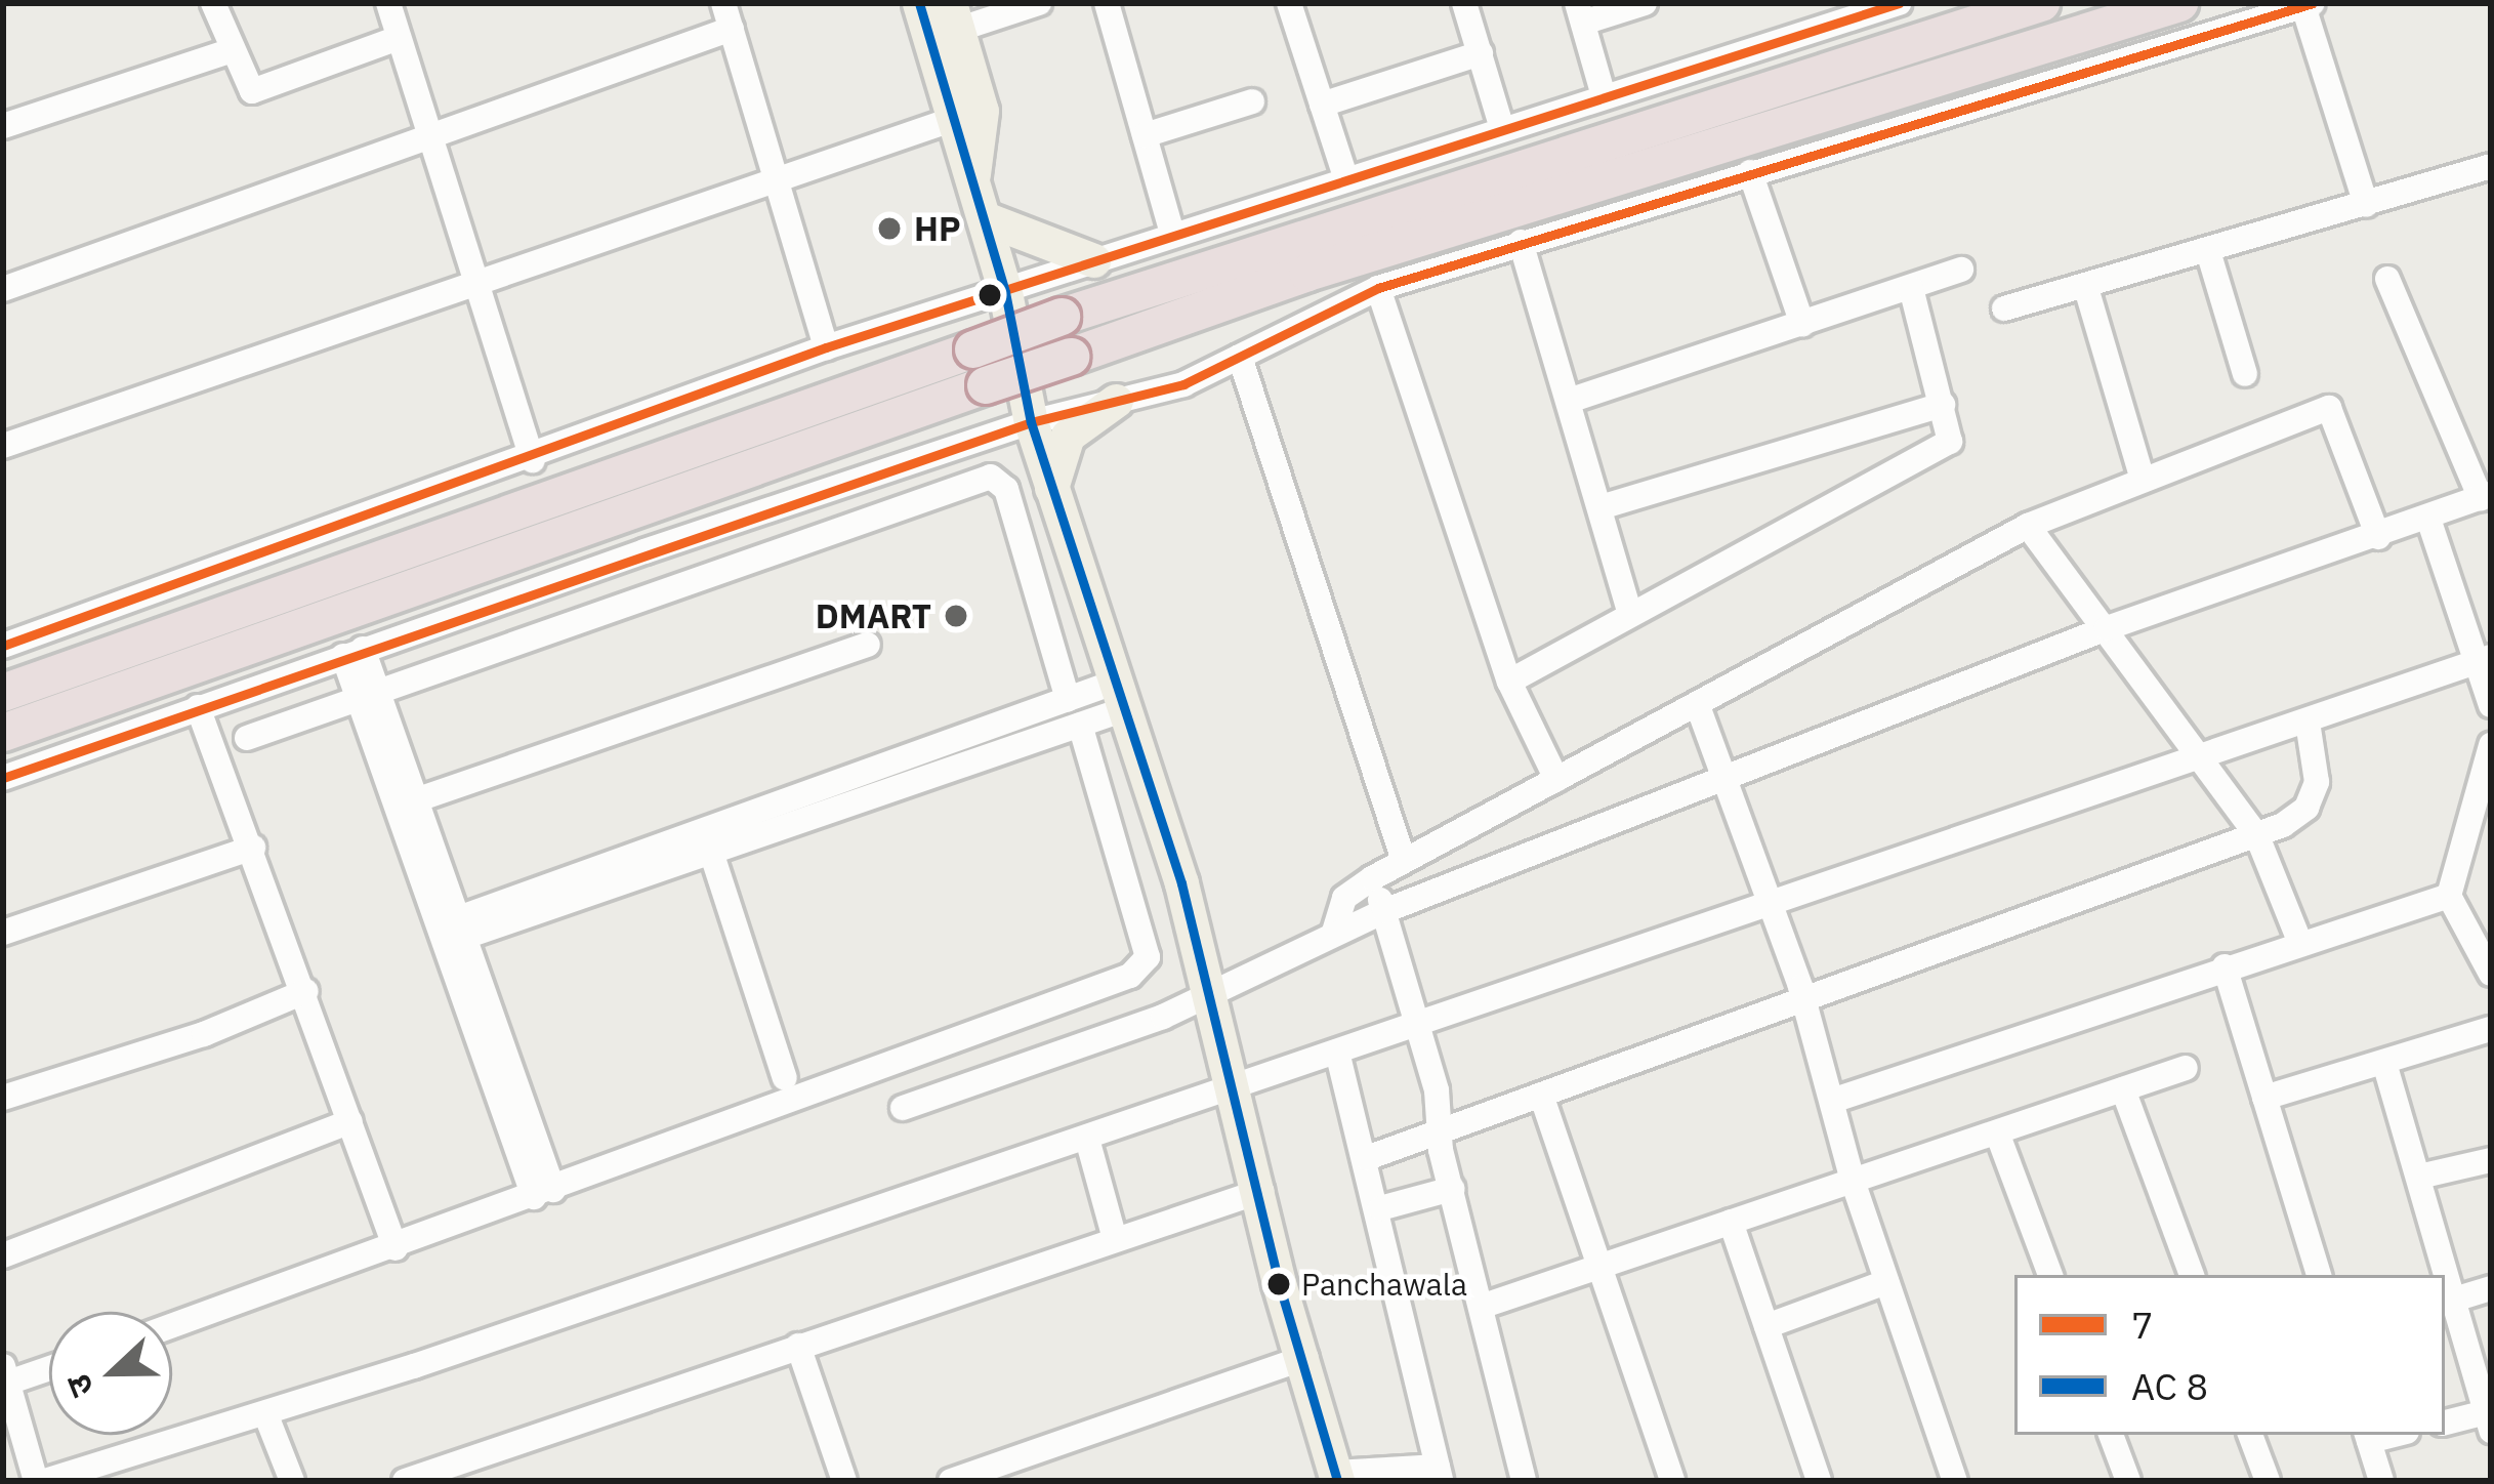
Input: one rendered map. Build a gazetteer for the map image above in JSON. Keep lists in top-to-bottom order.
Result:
{
  "places": ["HP", "DMART", "Panchawala"],
  "lines": ["transit line 7"],
  "legend": ["7", "AC 8"],
  "north": "left"
}
